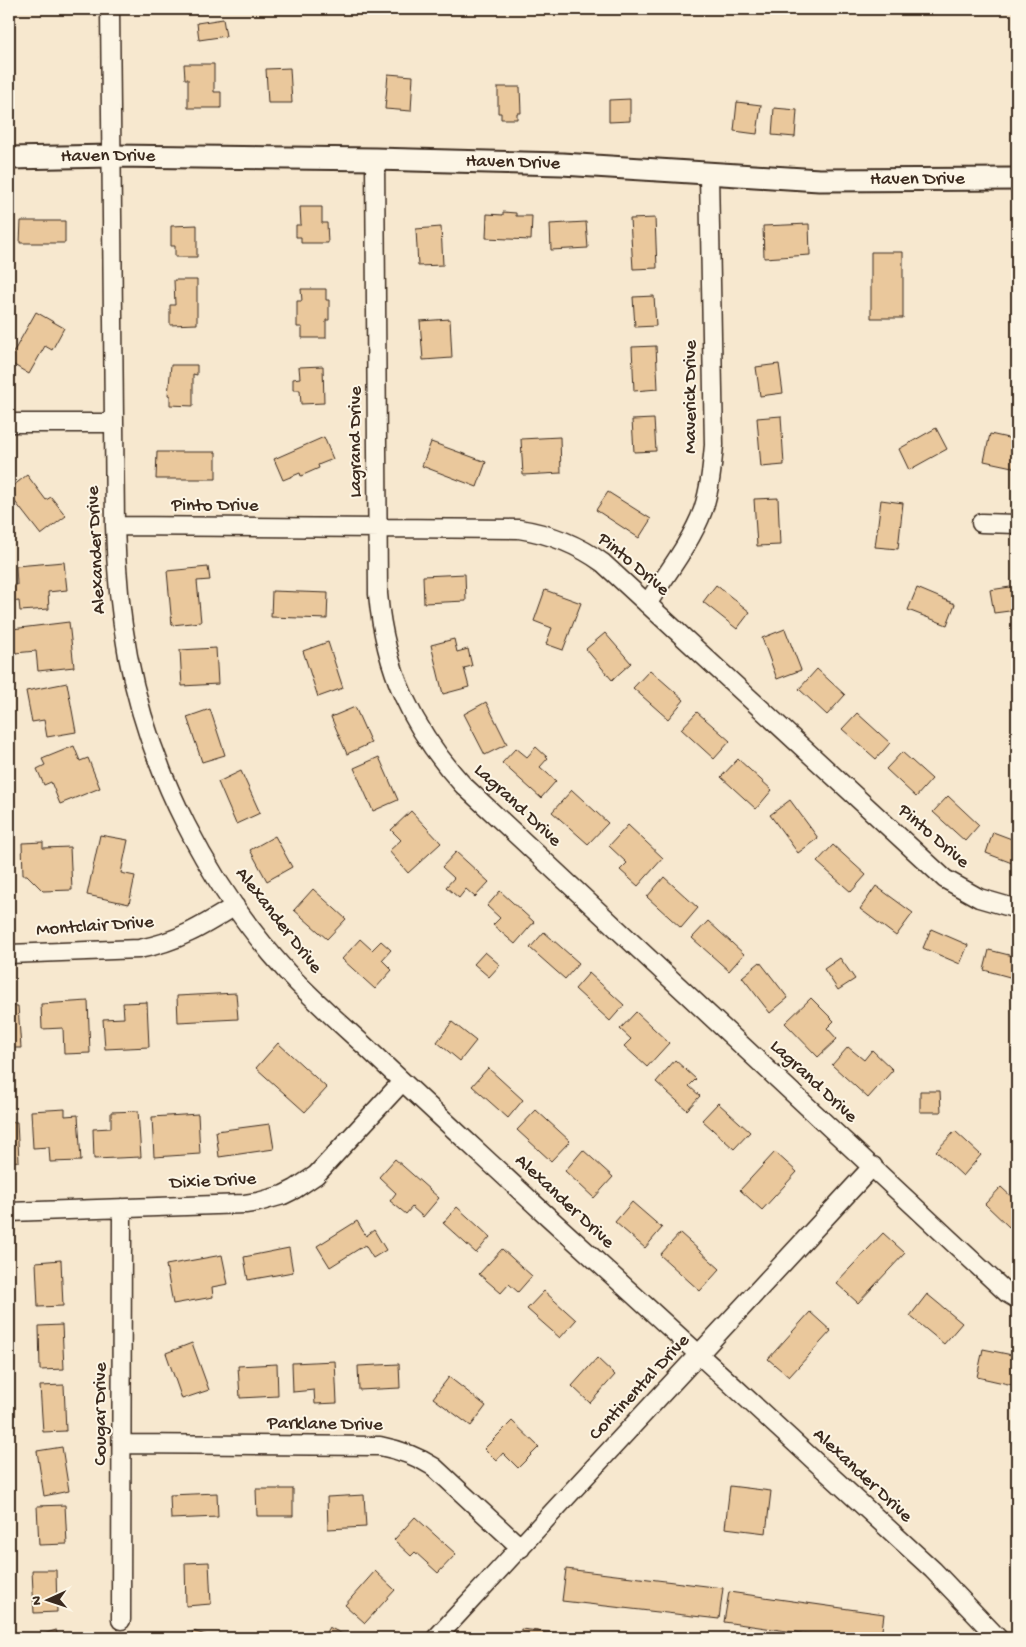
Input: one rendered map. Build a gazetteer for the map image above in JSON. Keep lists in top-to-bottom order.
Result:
{
  "streets": {
    "street": [
      "Haven Drive",
      "Maverick Drive",
      "Lagrand Drive",
      "Pinto Drive",
      "Alexander Drive",
      "Montclair Drive",
      "Dixie Drive",
      "Continental Drive",
      "Cougar Drive",
      "Parklane Drive"
    ]
  },
  "crossings": [
    ["Haven Drive", "Maverick Drive"],
    ["Haven Drive", "Lagrand Drive"],
    ["Haven Drive", "Alexander Drive"],
    ["Maverick Drive", "Pinto Drive"],
    ["Lagrand Drive", "Pinto Drive"],
    ["Lagrand Drive", "Continental Drive"],
    ["Pinto Drive", "Alexander Drive"],
    ["Alexander Drive", "Montclair Drive"],
    ["Alexander Drive", "Dixie Drive"],
    ["Alexander Drive", "Continental Drive"],
    ["Dixie Drive", "Cougar Drive"],
    ["Continental Drive", "Parklane Drive"],
    ["Cougar Drive", "Parklane Drive"]
  ],
  "north": "left"
}
